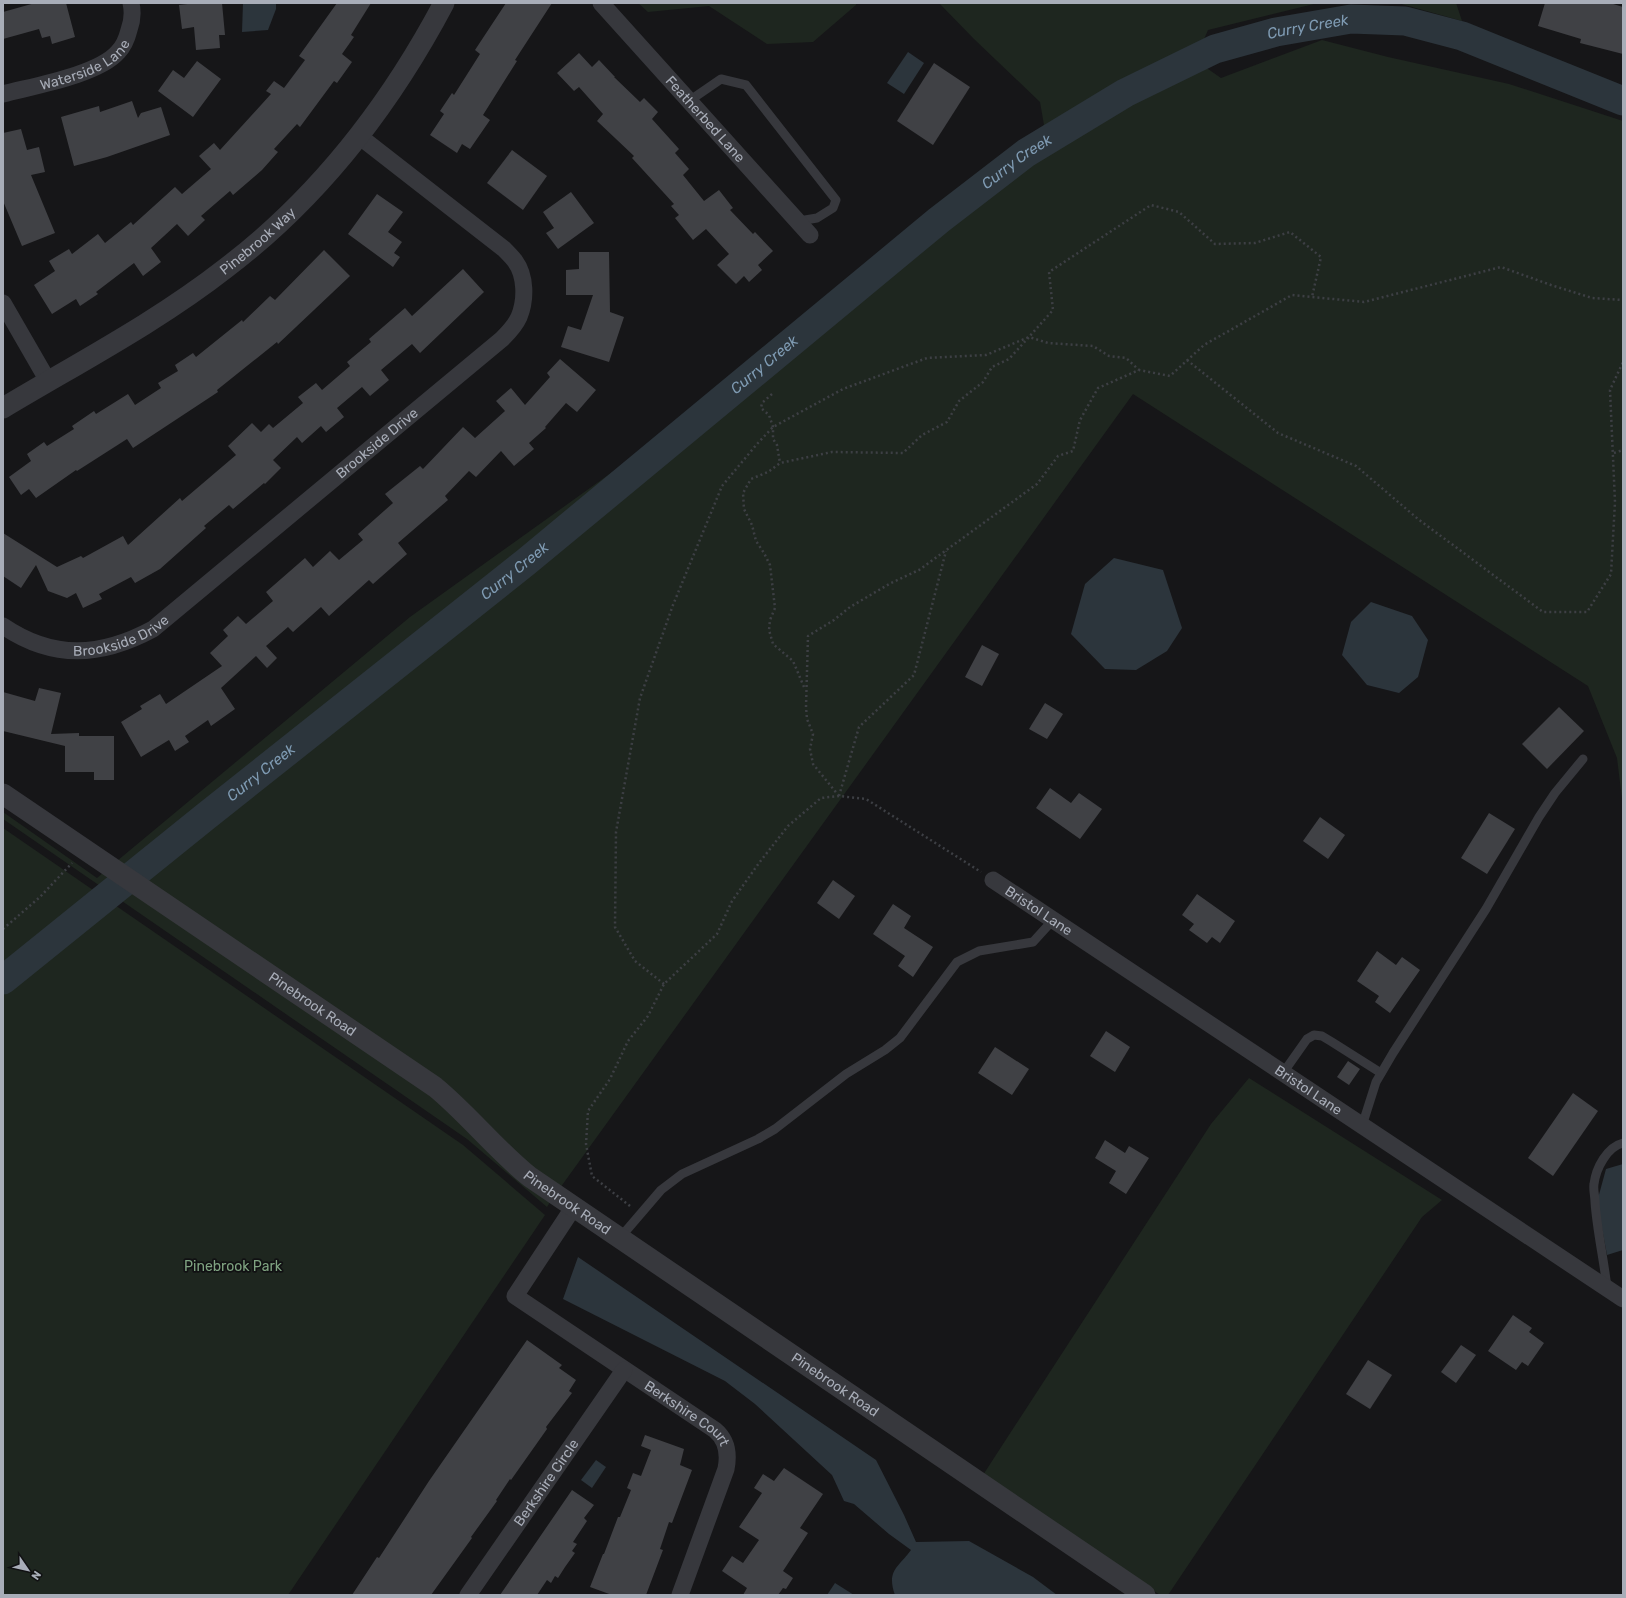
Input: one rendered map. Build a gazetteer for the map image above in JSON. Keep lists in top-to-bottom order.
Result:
{
  "streets": {
    "street": [
      "Waterside Lane",
      "Featherbed Lane",
      "Pinebrook Way",
      "Brookside Drive",
      "Bristol Lane",
      "Pinebrook Road",
      "Berkshire Court",
      "Berkshire Circle"
    ]
  },
  "crossings": [
    ["Pinebrook Way", "Brookside Drive"],
    ["Pinebrook Road", "Berkshire Court"],
    ["Berkshire Court", "Berkshire Circle"]
  ],
  "water": ["Curry Creek"],
  "parks": ["Pinebrook Park"],
  "north": "bottom right"
}
